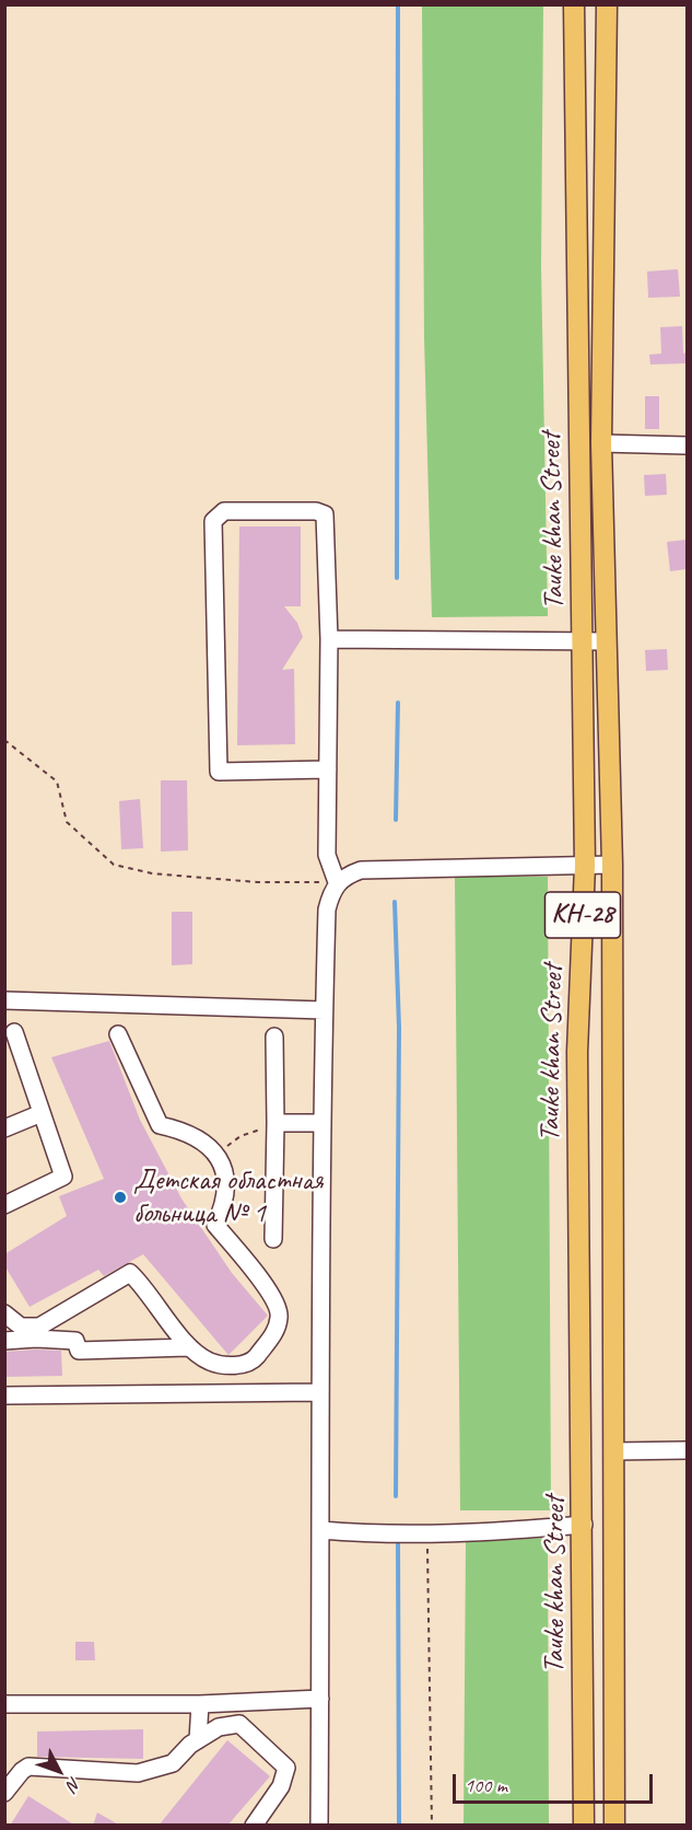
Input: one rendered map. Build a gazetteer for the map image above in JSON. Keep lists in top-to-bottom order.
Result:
{
  "streets": {
    "main road": ["Tauke khan Street", "КН-28"]
  },
  "places": ["Детская областная больница № 1"],
  "scale_bar": "100 m",
  "north": "bottom right"
}
